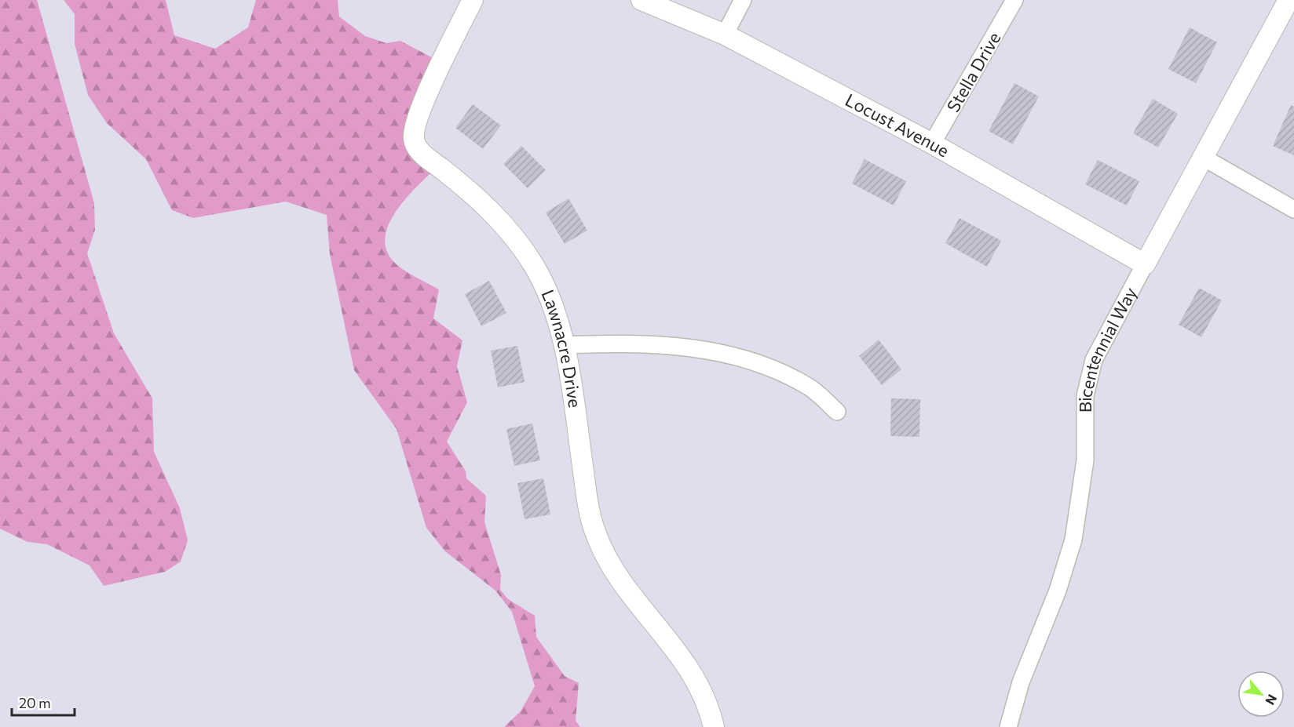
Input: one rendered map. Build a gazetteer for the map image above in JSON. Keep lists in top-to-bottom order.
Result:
{
  "streets": {
    "street": [
      "Stella Drive",
      "Locust Avenue",
      "Lawnacre Drive",
      "Bicentennial Way"
    ]
  },
  "crossings": [
    ["Stella Drive", "Locust Avenue"],
    ["Locust Avenue", "Bicentennial Way"]
  ],
  "scale_bar": "20 m",
  "north": "bottom right"
}
